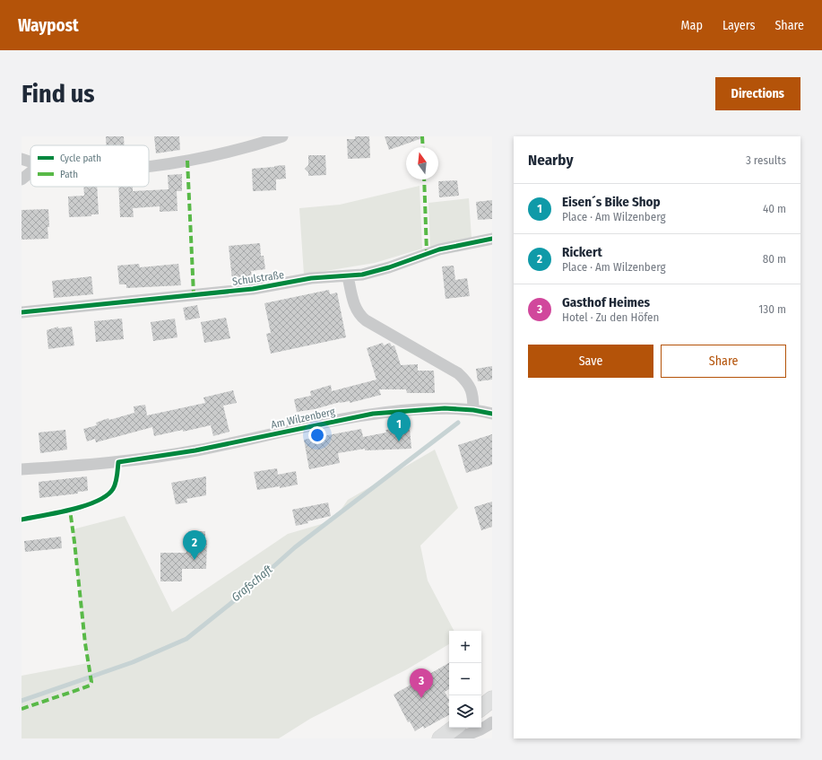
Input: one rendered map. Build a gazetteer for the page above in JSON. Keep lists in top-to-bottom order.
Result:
{
  "streets": {
    "street": ["Schulstraße", "Am Wilzenberg"]
  },
  "water": ["Grafschaft"],
  "legend": ["Cycle path", "Path"],
  "north": "top",
  "page": {
    "header": "Waypost",
    "nav": ["Map", "Layers", "Share"],
    "buttons": [
      "Directions",
      ["Save", "Share"]
    ],
    "title": "Find us",
    "heading": ["Nearby", "3 results"],
    "list": [
      {
        "mark": "1",
        "name": "Eisen´s Bike Shop",
        "note": "Place · Am Wilzenberg",
        "value": "40 m"
      },
      {
        "mark": "2",
        "name": "Rickert",
        "note": "Place · Am Wilzenberg",
        "value": "80 m"
      },
      {
        "mark": "3",
        "name": "Gasthof Heimes",
        "note": "Hotel · Zu den Höfen",
        "value": "130 m"
      }
    ],
    "pins": ["1", "2", "3"],
    "map_buttons": ["+", "−"]
  }
}
